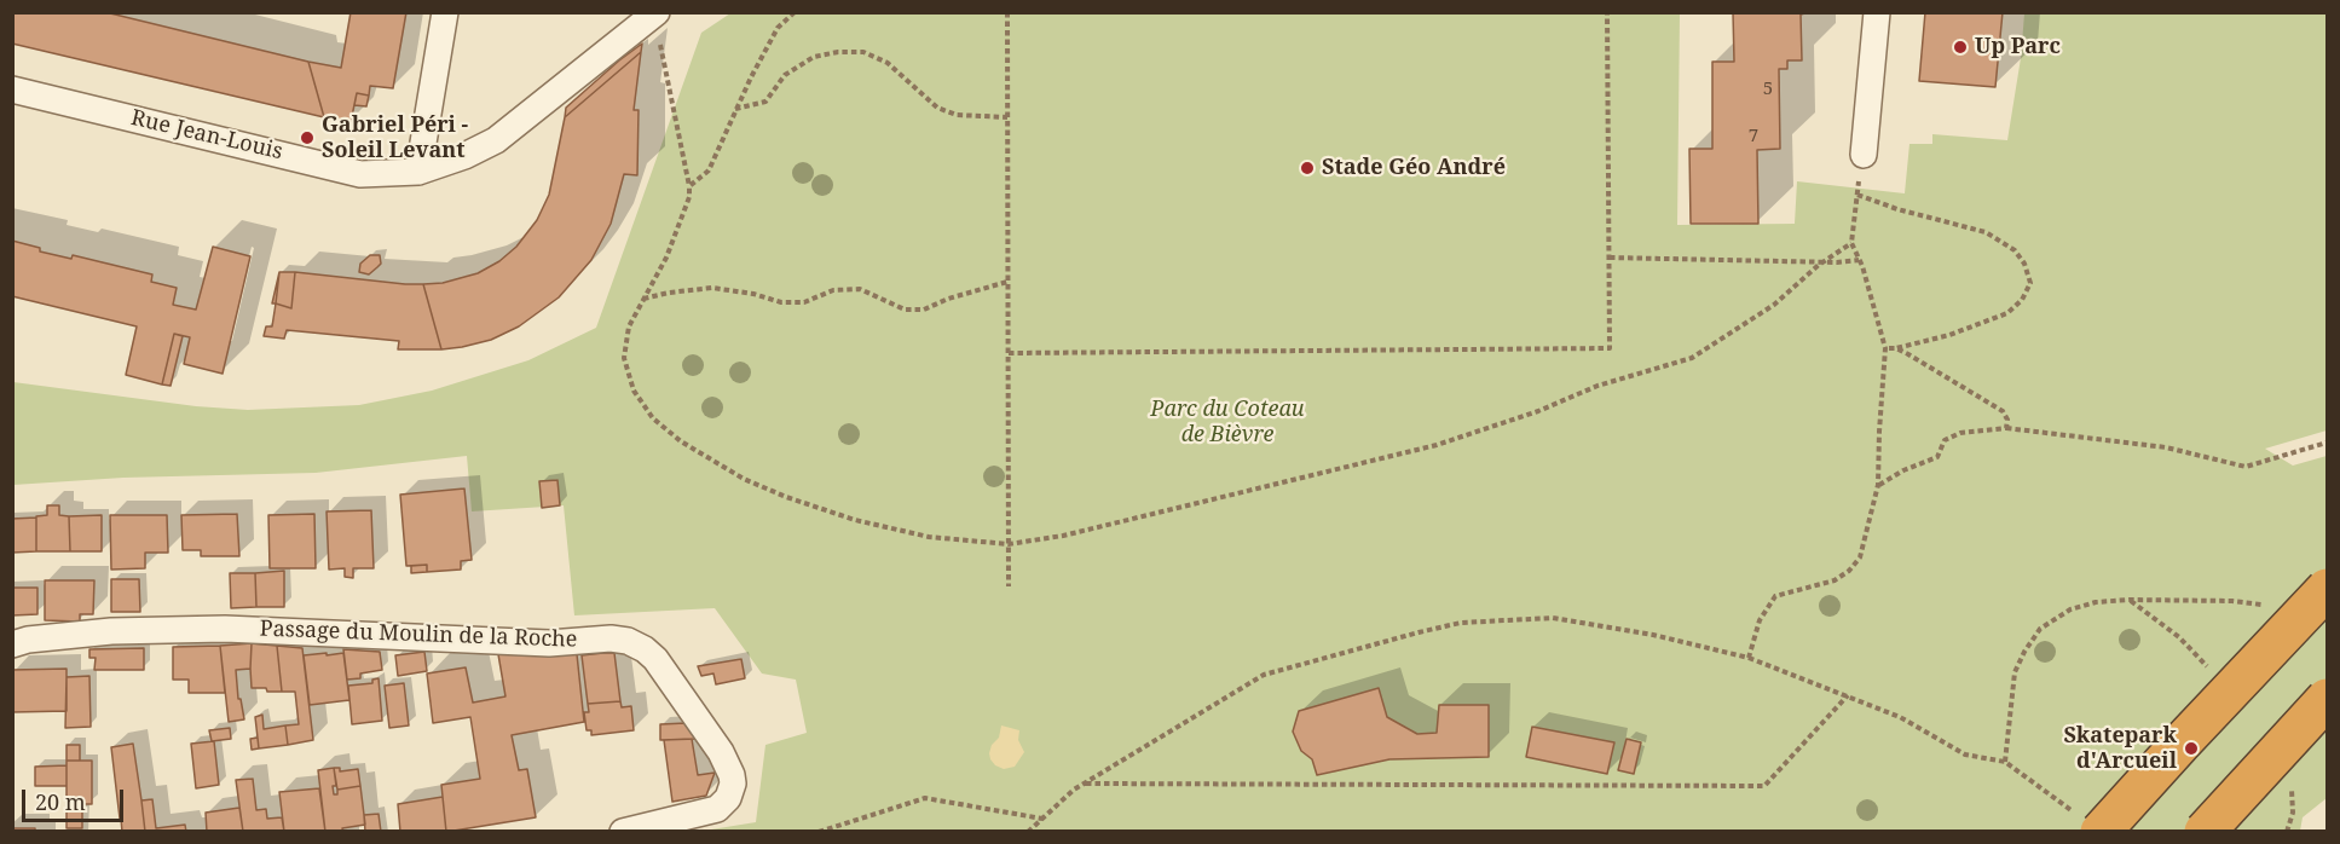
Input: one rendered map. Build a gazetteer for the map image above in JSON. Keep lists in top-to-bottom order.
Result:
{
  "streets": {
    "street": ["Rue Jean-Louis", "Passage du Moulin de la Roche"]
  },
  "parks": ["Parc du Coteau de Bièvre"],
  "places": [
    "Up Parc",
    "Gabriel Péri - Soleil Levant",
    "Stade Géo André",
    "Skatepark d'Arcueil"
  ],
  "house_numbers": ["5", "7"],
  "scale_bar": "20 m"
}
